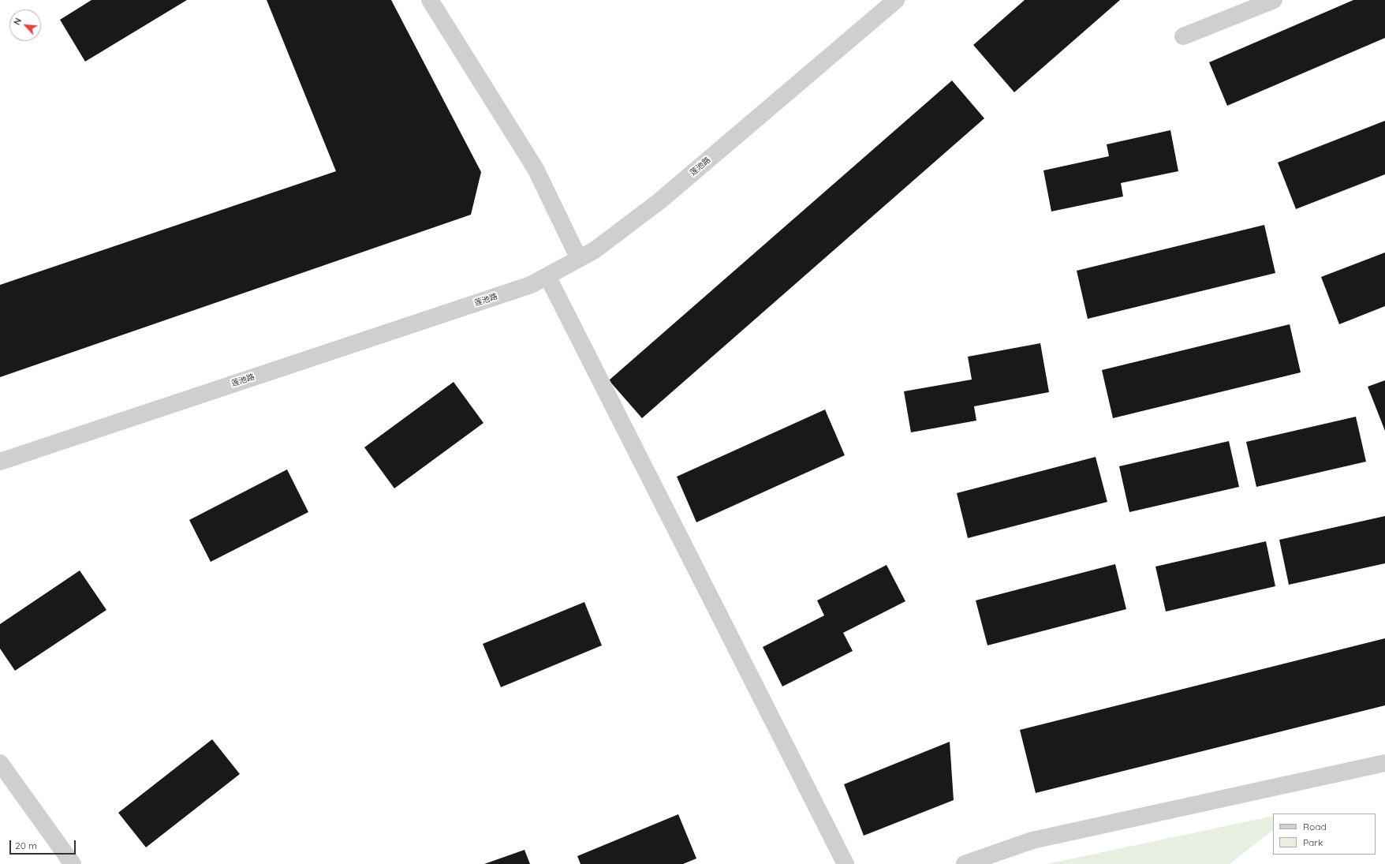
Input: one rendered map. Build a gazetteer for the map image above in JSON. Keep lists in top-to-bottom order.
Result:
{
  "streets": {
    "street": ["莲池路"]
  },
  "legend": ["Road", "Park"],
  "scale_bar": "20 m",
  "north": "top left"
}
